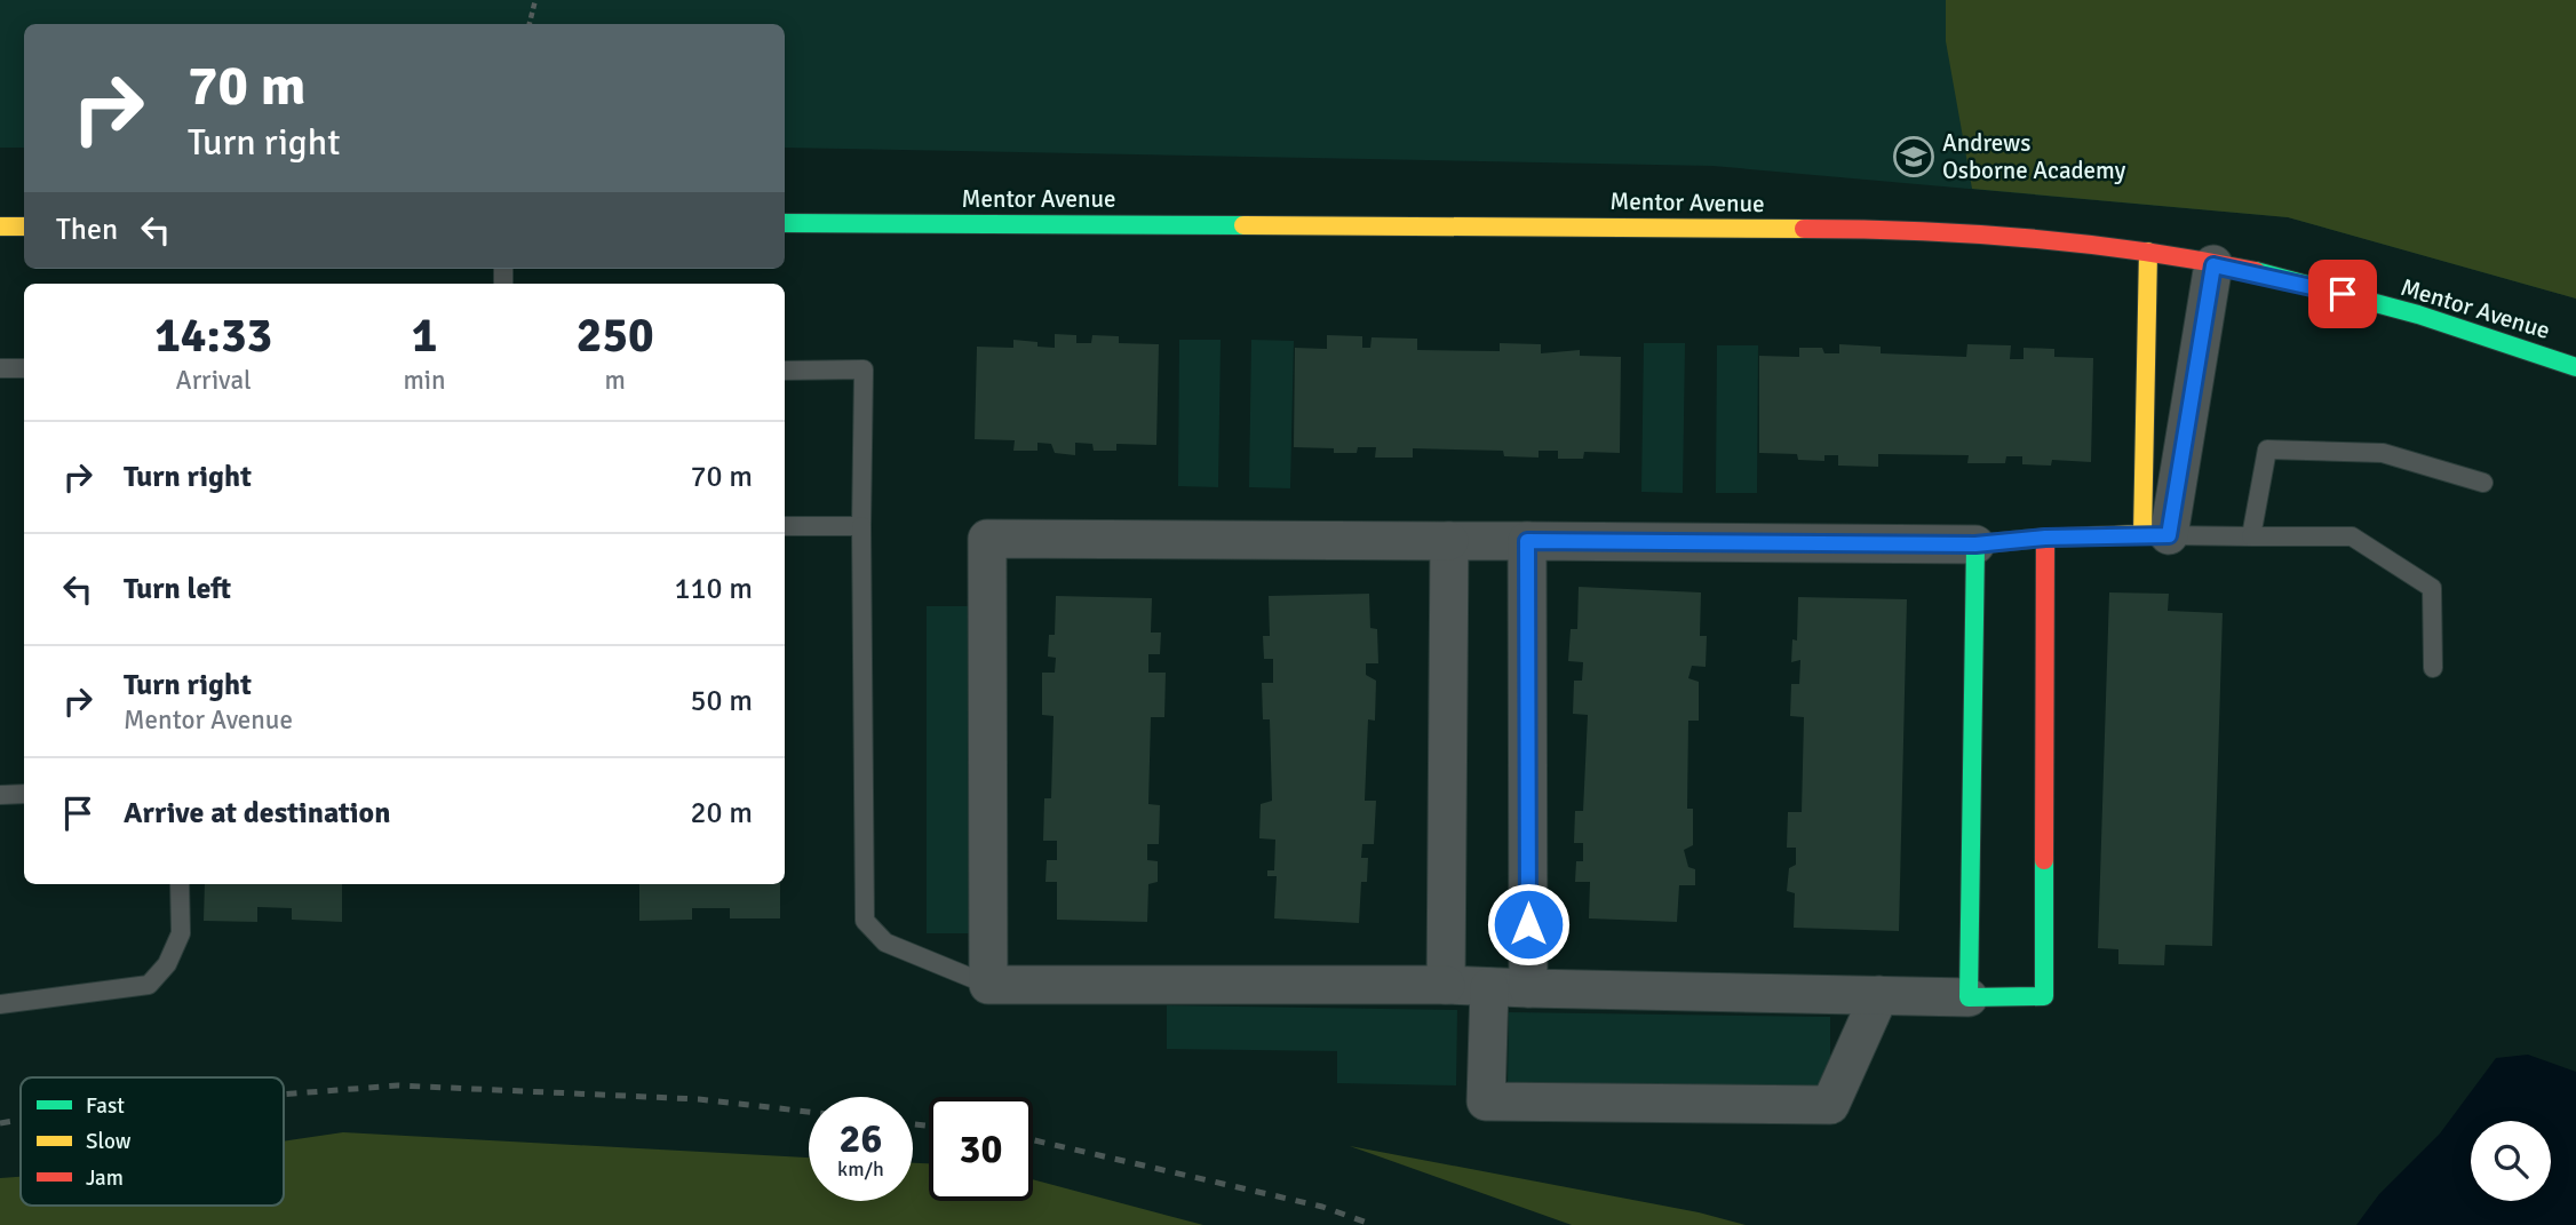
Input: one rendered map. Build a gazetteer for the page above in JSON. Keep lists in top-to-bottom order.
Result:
{
  "streets": {
    "main road": ["Mentor Avenue"]
  },
  "places": {
    "school or university": ["Andrews Osborne Academy"]
  },
  "legend": ["Fast", "Slow", "Jam"],
  "page": {
    "turn": ["70 m", "Turn right"],
    "then": "Then",
    "eta": [
      "14:33",
      "Arrival",
      "1",
      "min",
      "250",
      "m"
    ],
    "list": [
      {
        "name": "Turn right",
        "value": "70 m"
      },
      {
        "name": "Turn left",
        "value": "110 m"
      },
      {
        "name": "Turn right",
        "note": "Mentor Avenue",
        "value": "50 m"
      },
      {
        "name": "Arrive at destination",
        "value": "20 m"
      }
    ],
    "speed": "26 km/h",
    "limit": "30"
  }
}
